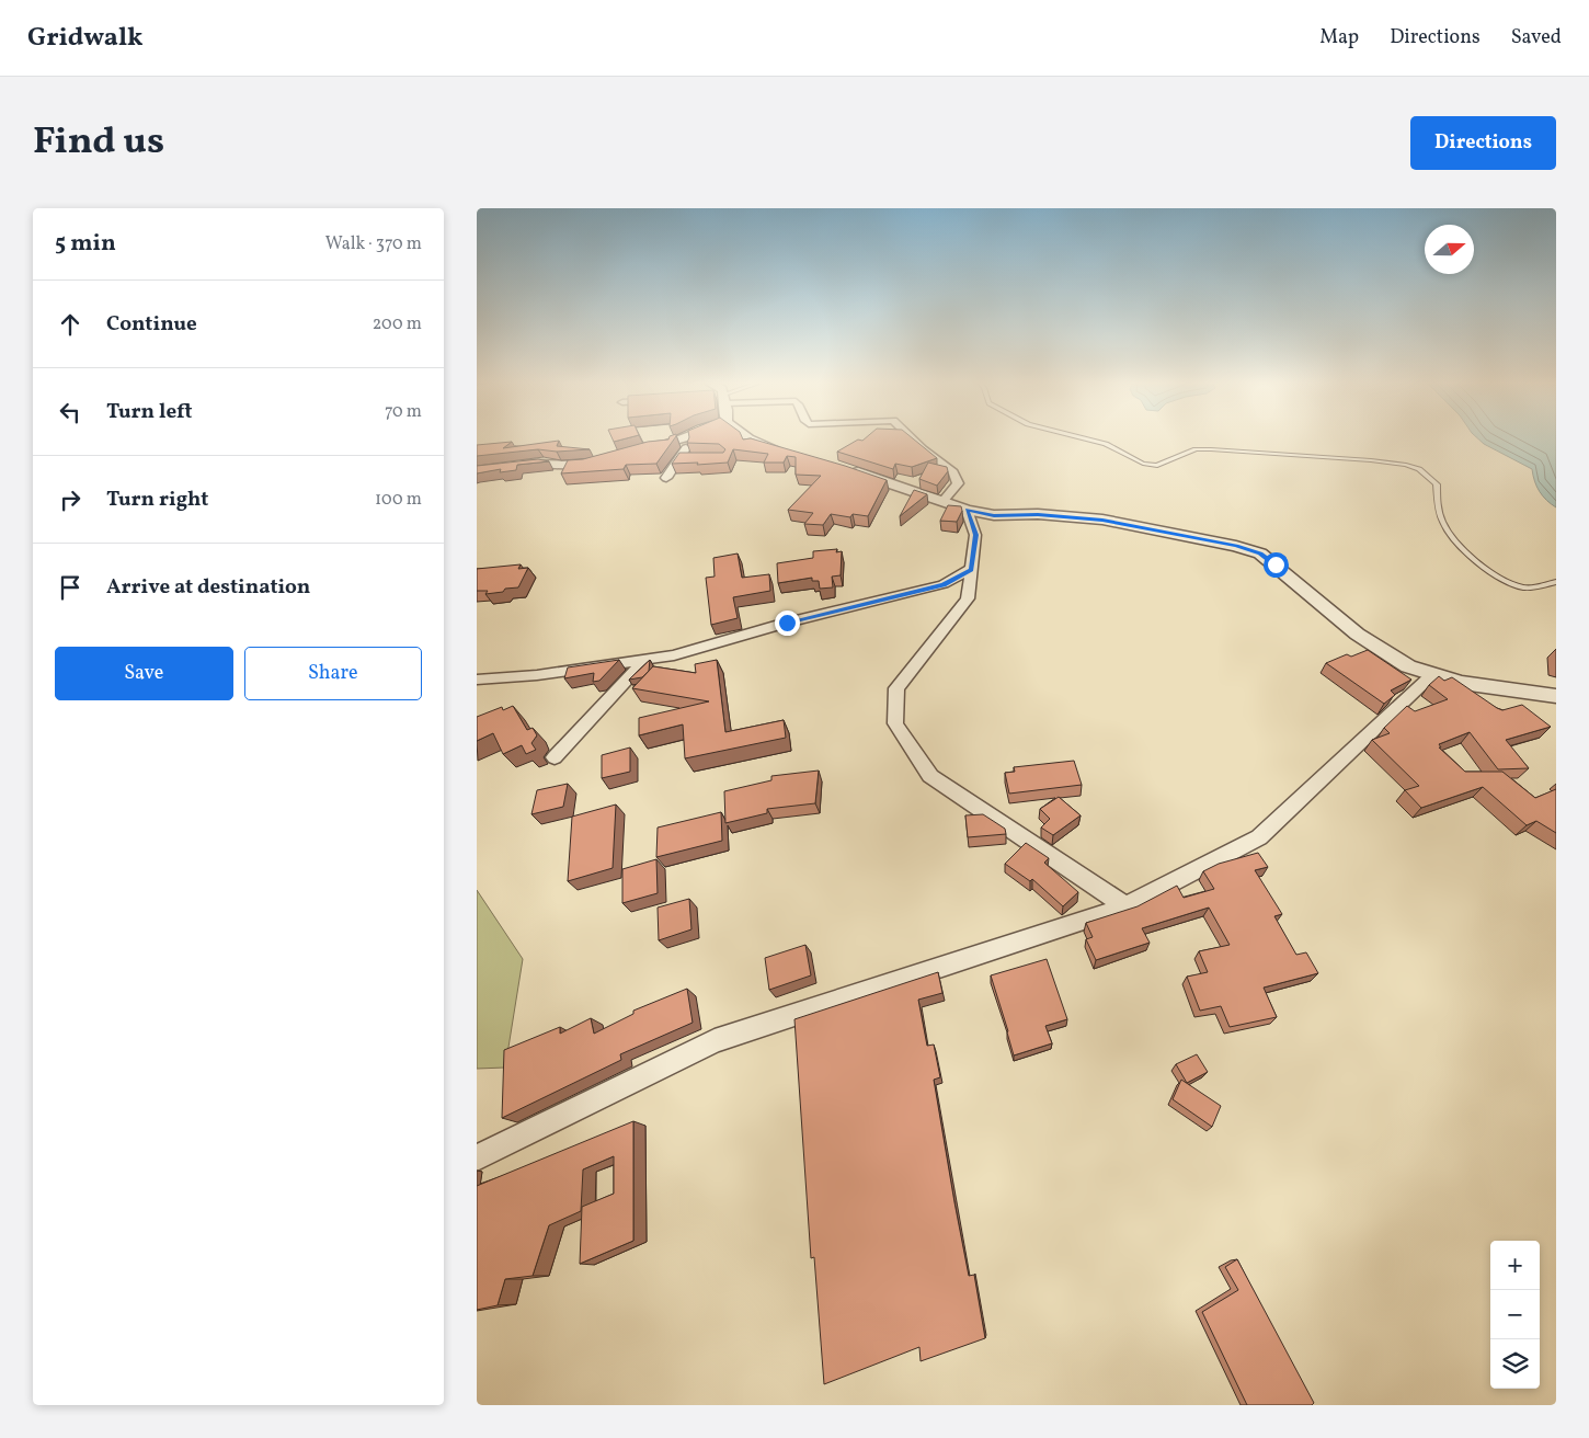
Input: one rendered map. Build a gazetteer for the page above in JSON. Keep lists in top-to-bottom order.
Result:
{
  "north": "right",
  "page": {
    "header": "Gridwalk",
    "nav": ["Map", "Directions", "Saved"],
    "title": "Find us",
    "buttons": [
      "Directions",
      ["Save", "Share"]
    ],
    "heading": ["5 min", "Walk · 370 m"],
    "list": [
      ["Continue", "200 m"],
      ["Turn left", "70 m"],
      ["Turn right", "100 m"],
      "Arrive at destination"
    ],
    "map_buttons": ["+", "−"]
  }
}
